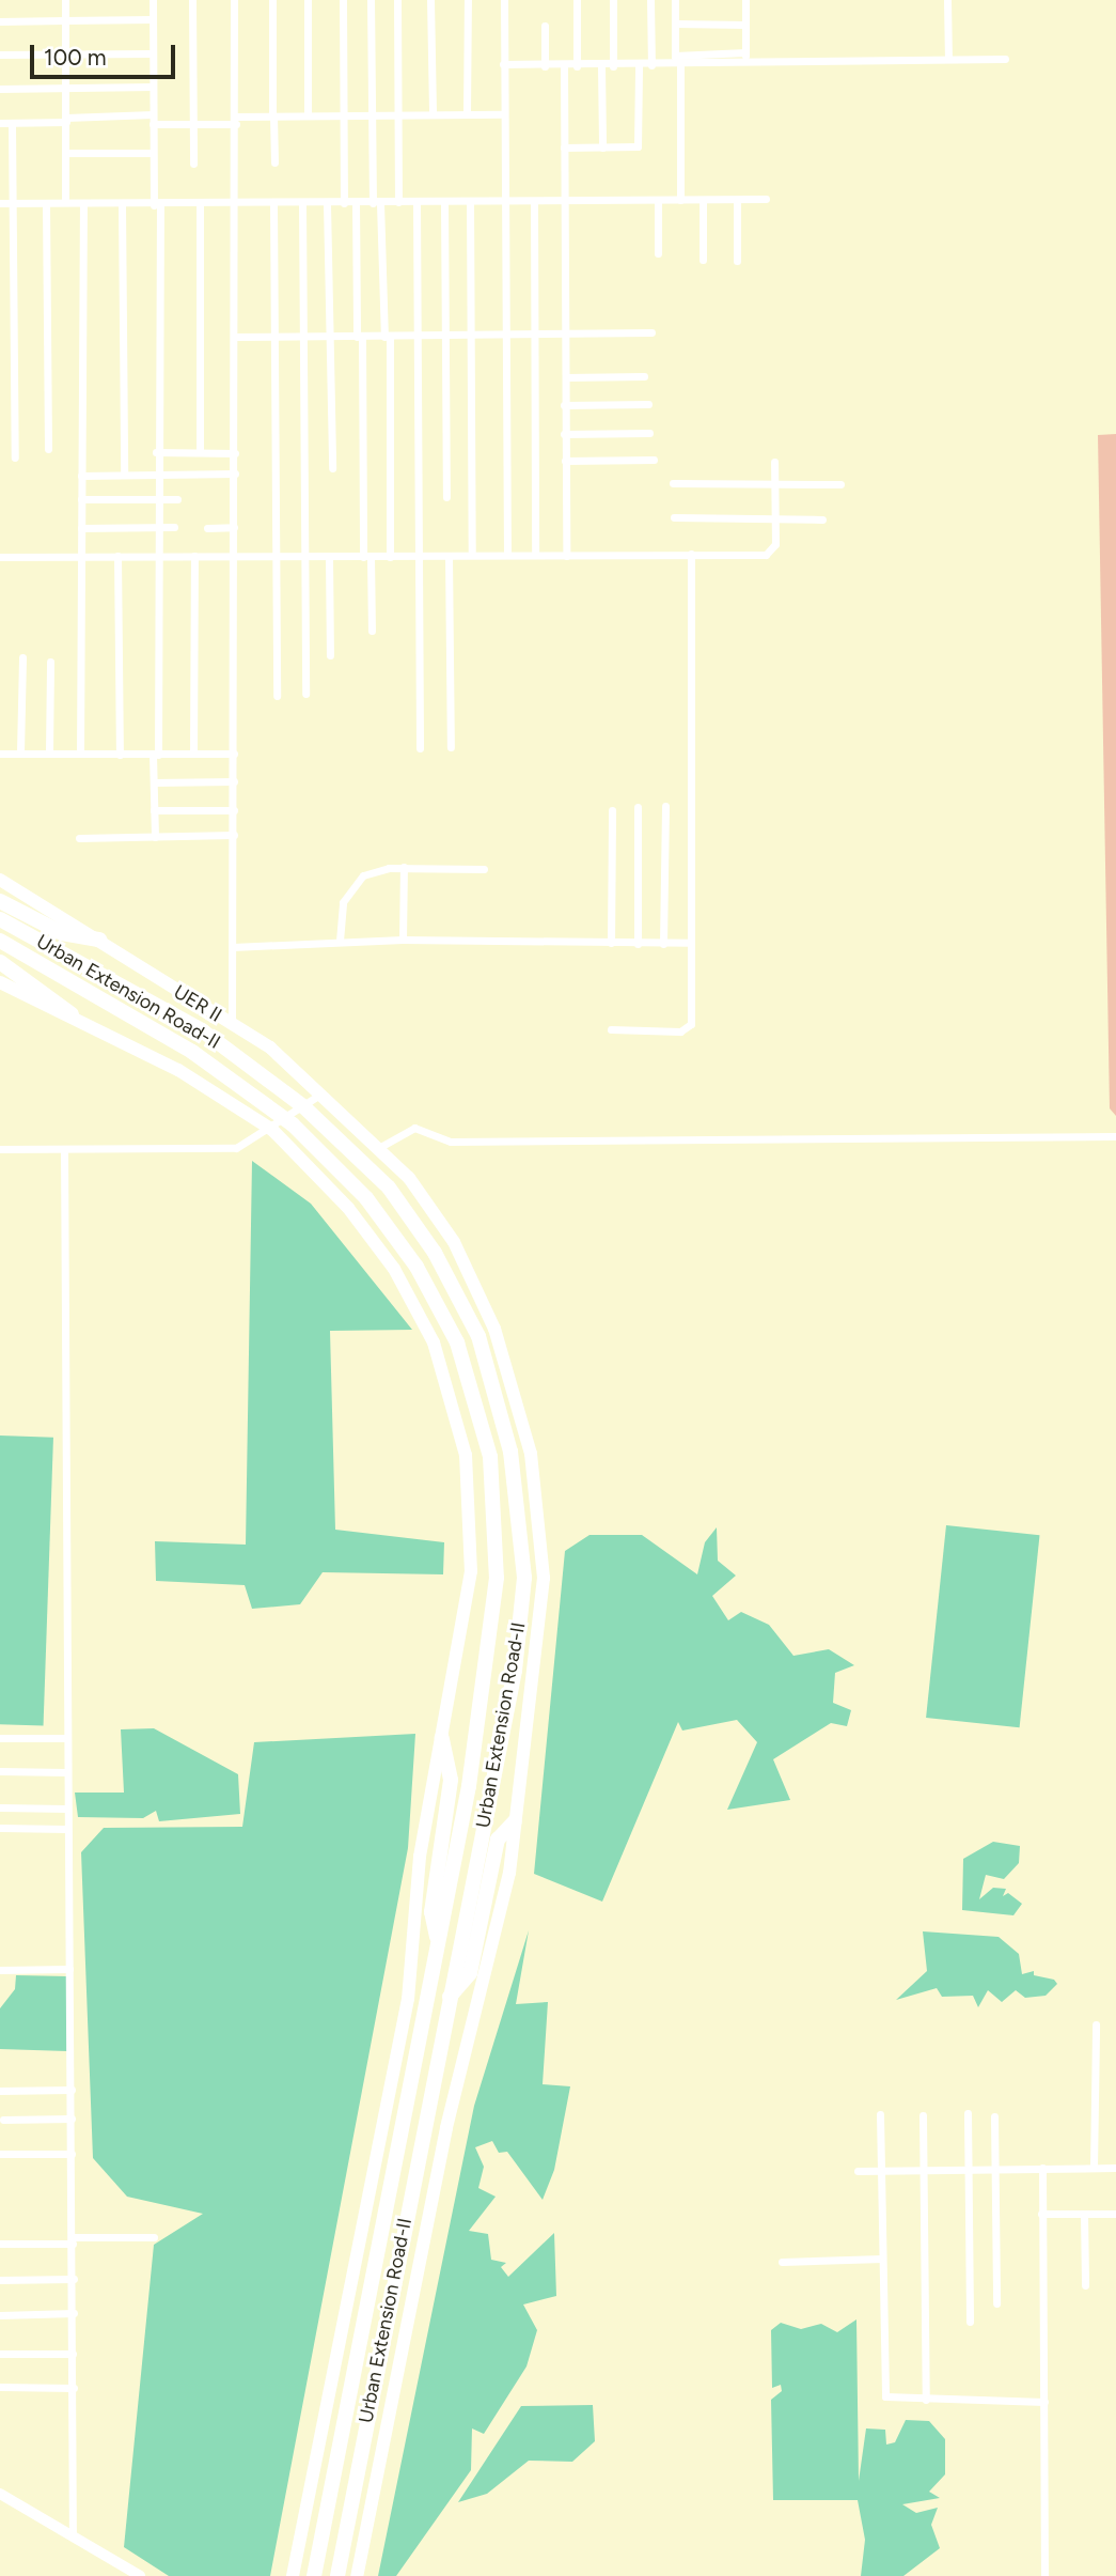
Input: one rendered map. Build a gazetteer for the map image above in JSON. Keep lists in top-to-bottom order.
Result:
{
  "streets": {
    "highway": ["Urban Extension Road-II"],
    "main road": ["UER II"]
  },
  "scale_bar": "100 m"
}
